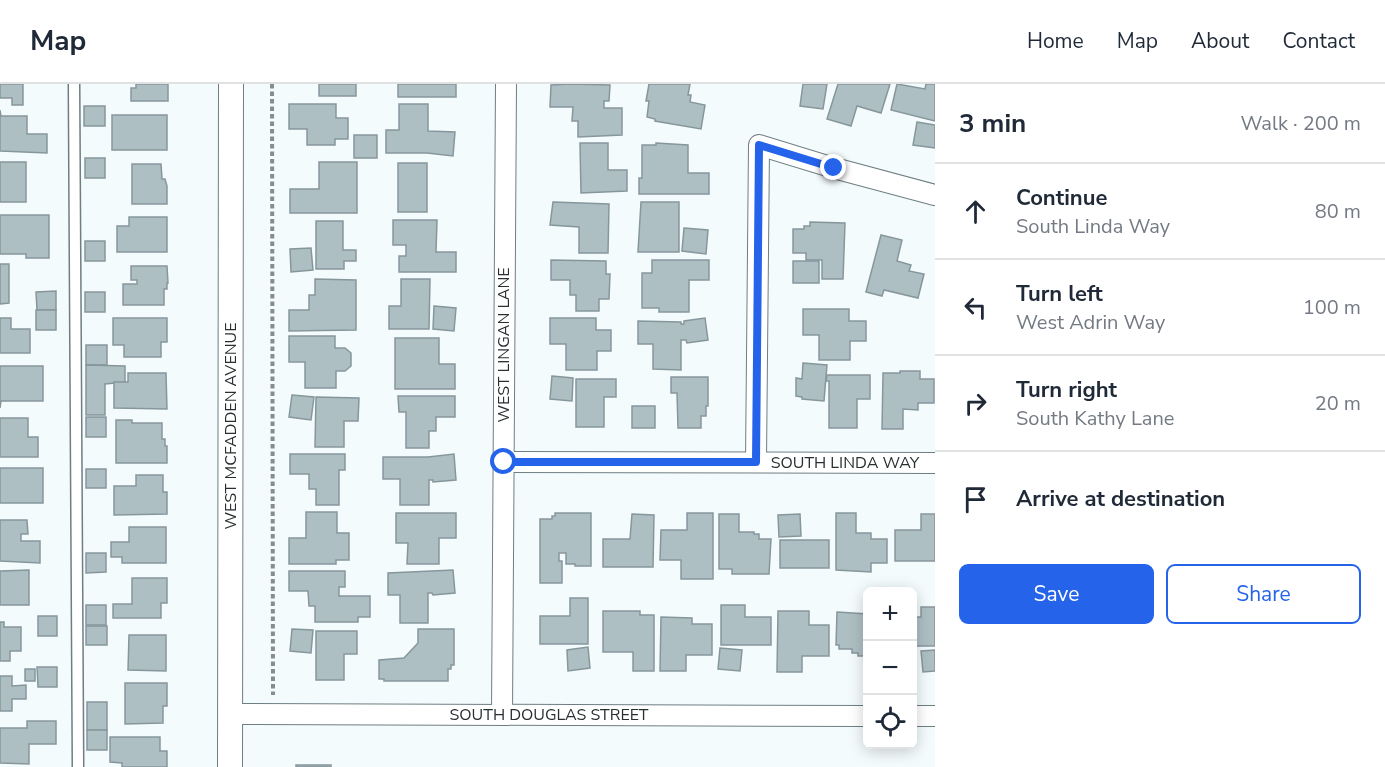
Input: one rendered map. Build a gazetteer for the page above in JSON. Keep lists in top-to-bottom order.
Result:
{
  "streets": {
    "street": [
      "WEST LINGAN LANE",
      "WEST MCFADDEN AVENUE",
      "SOUTH LINDA WAY",
      "SOUTH DOUGLAS STREET"
    ]
  },
  "crossings": [
    ["WEST LINGAN LANE", "SOUTH LINDA WAY"],
    ["WEST LINGAN LANE", "SOUTH DOUGLAS STREET"],
    ["WEST MCFADDEN AVENUE", "SOUTH DOUGLAS STREET"]
  ],
  "page": {
    "header": "Map",
    "nav": [
      "Home",
      "Map",
      "About",
      "Contact"
    ],
    "heading": ["3 min", "Walk · 200 m"],
    "list": [
      ["Continue", "South Linda Way", "80 m"],
      ["Turn left", "West Adrin Way", "100 m"],
      ["Turn right", "South Kathy Lane", "20 m"],
      "Arrive at destination"
    ],
    "buttons": ["Save", "Share"],
    "map_buttons": ["+", "−"]
  }
}
